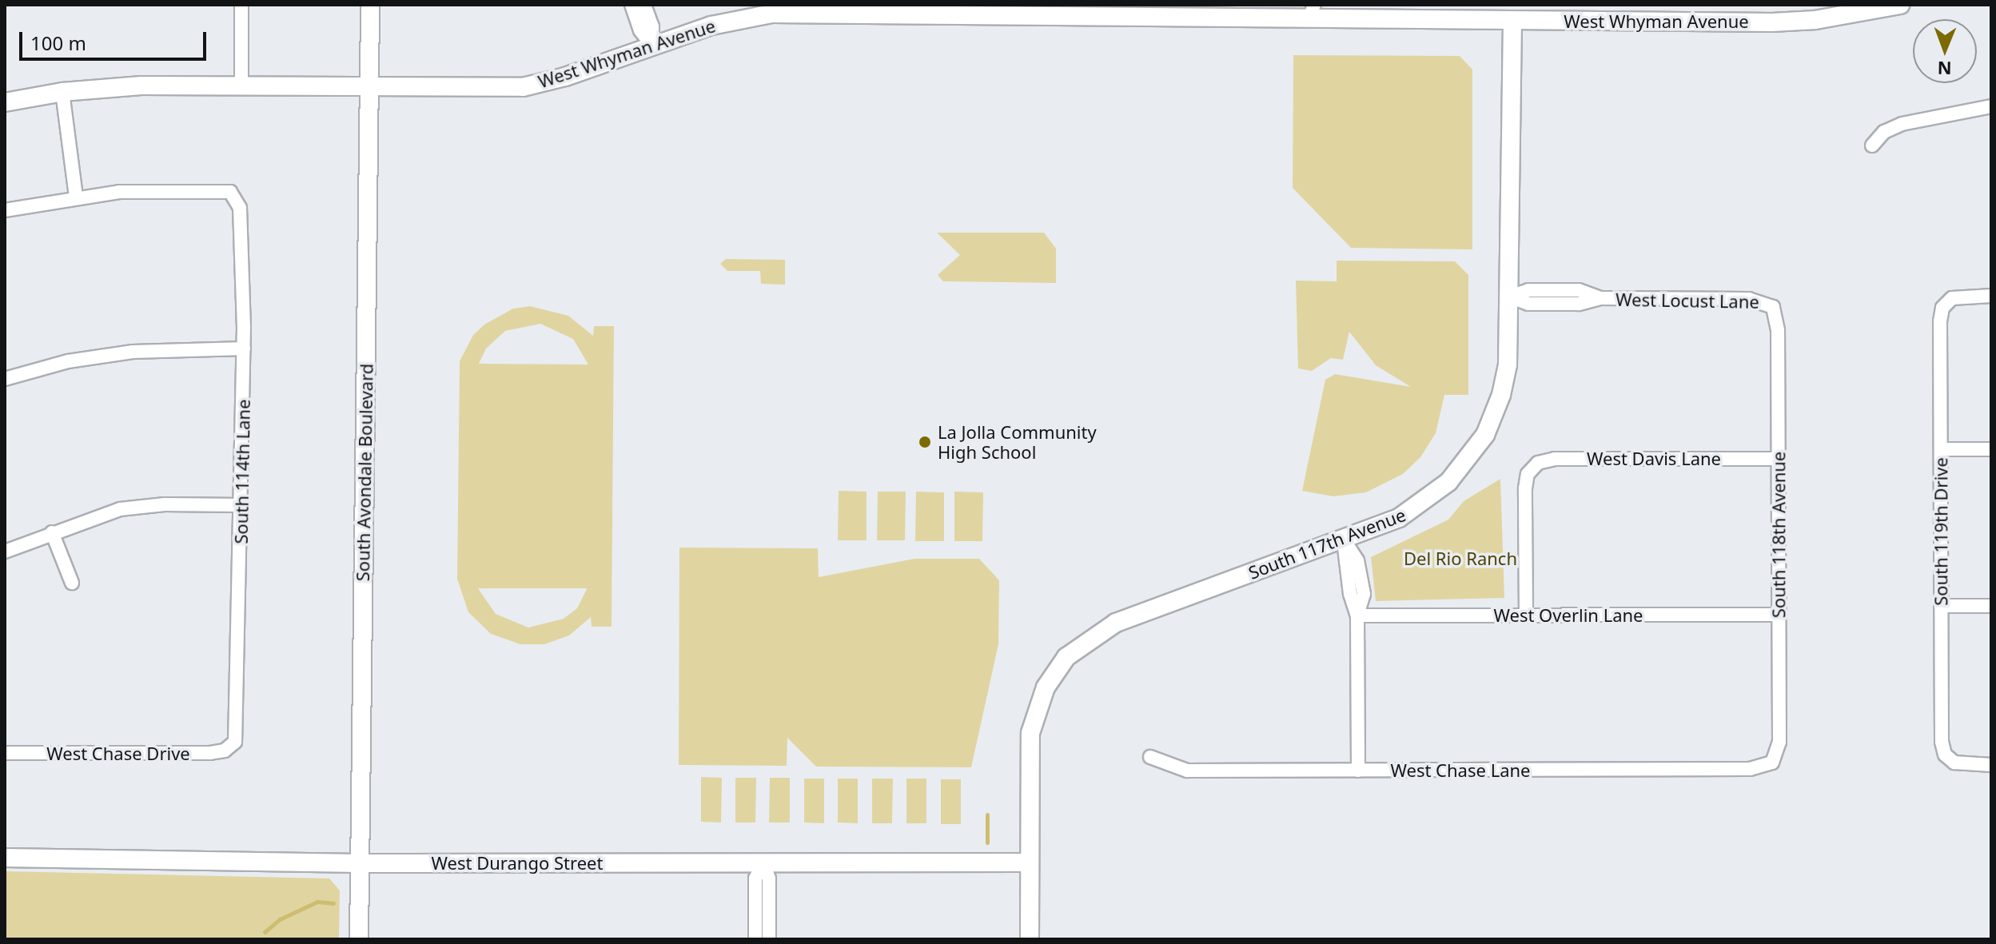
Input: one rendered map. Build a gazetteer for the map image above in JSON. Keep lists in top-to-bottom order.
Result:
{
  "streets": {
    "street": [
      "West Whyman Avenue",
      "West Locust Lane",
      "West Davis Lane",
      "South 114th Lane",
      "South Avondale Boulevard",
      "South 119th Drive",
      "South 118th Avenue",
      "South 117th Avenue",
      "West Overlin Lane",
      "West Chase Drive",
      "West Chase Lane",
      "West Durango Street"
    ]
  },
  "crossings": [
    ["West Whyman Avenue", "South Avondale Boulevard"],
    ["West Whyman Avenue", "South 117th Avenue"],
    ["West Locust Lane", "South 118th Avenue"],
    ["West Locust Lane", "South 117th Avenue"],
    ["West Davis Lane", "South 118th Avenue"],
    ["West Davis Lane", "West Overlin Lane"],
    ["South 114th Lane", "West Chase Drive"],
    ["South Avondale Boulevard", "West Durango Street"],
    ["South 118th Avenue", "West Overlin Lane"],
    ["South 118th Avenue", "West Chase Lane"],
    ["South 117th Avenue", "West Durango Street"]
  ],
  "parks": ["Del Rio Ranch"],
  "places": ["La Jolla Community High School"],
  "scale_bar": "100 m",
  "north": "bottom"
}
